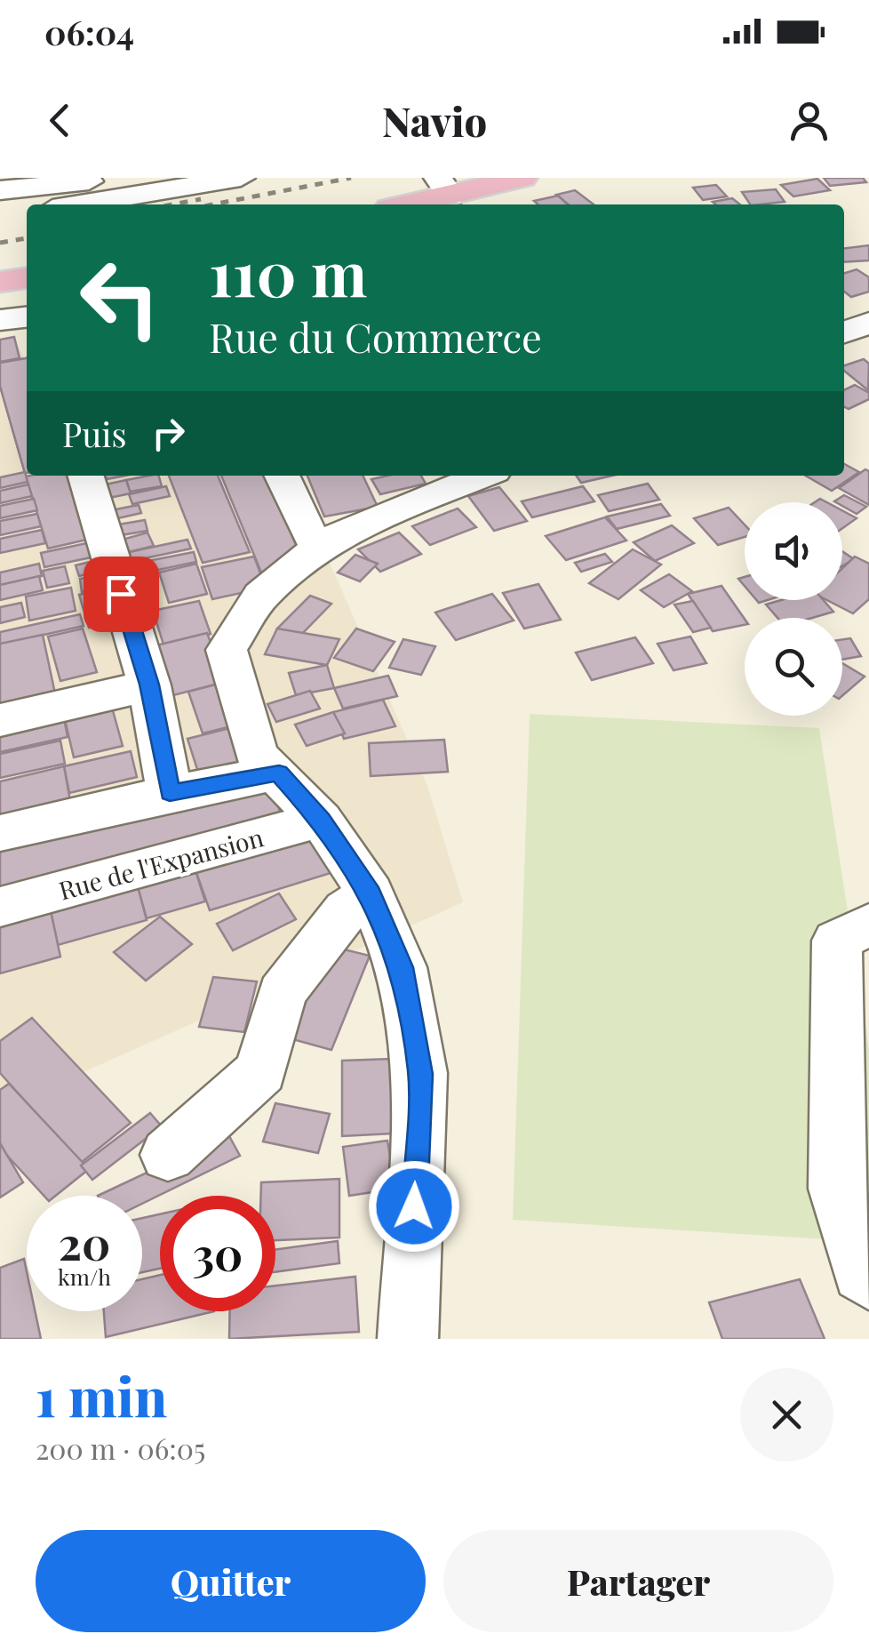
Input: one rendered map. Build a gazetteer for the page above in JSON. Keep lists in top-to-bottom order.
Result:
{
  "streets": {
    "street": ["Rue de l'Expansion"]
  },
  "page": {
    "status": "06:04",
    "header": "Navio",
    "turn": ["110 m", "Rue du Commerce"],
    "then": "Puis",
    "speed": "20 km/h",
    "limit": "30",
    "heading": ["1 min", "200 m · 06:05"],
    "buttons": ["Quitter", "Partager"]
  }
}
